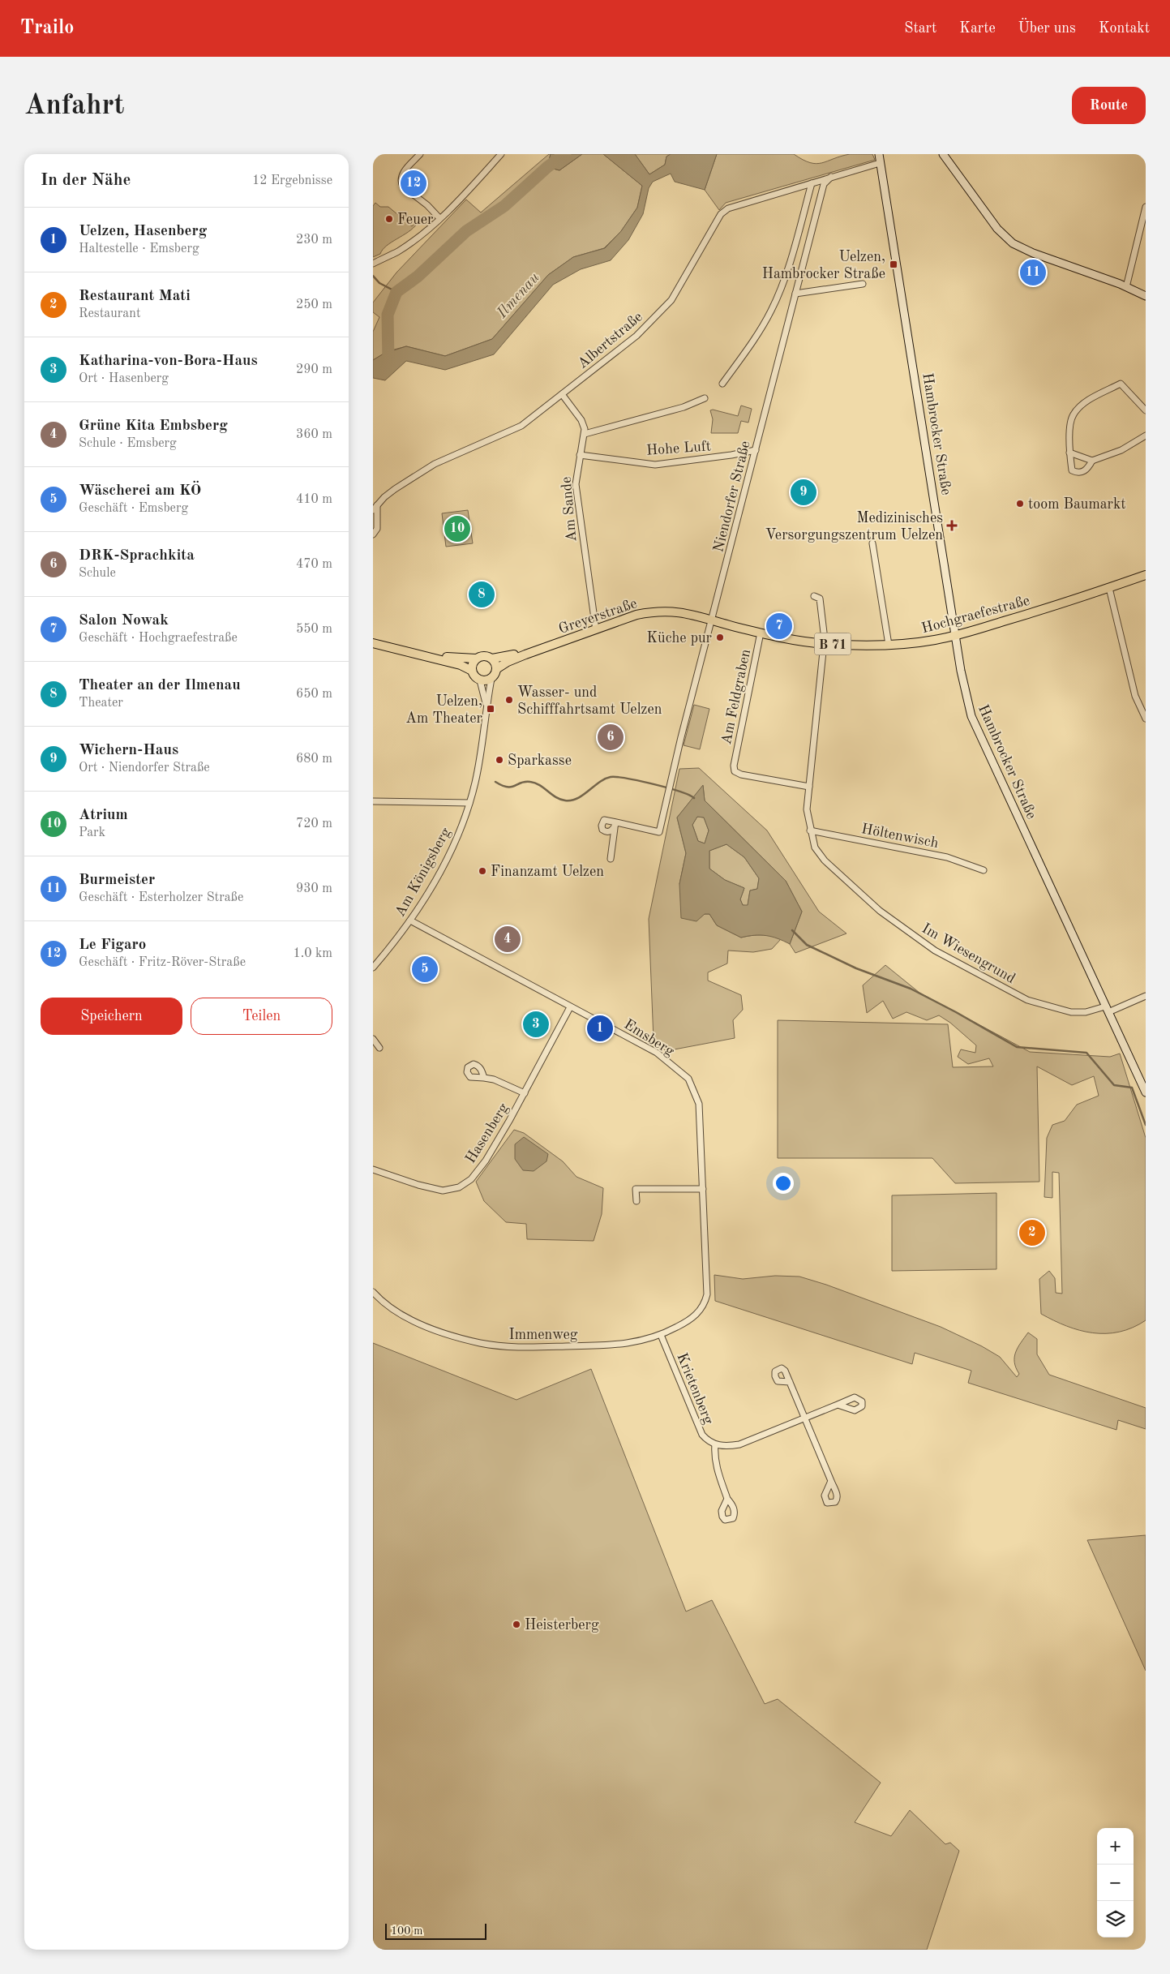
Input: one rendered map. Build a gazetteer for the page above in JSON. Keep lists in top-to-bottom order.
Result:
{
  "streets": {
    "main road": ["Hochgraefestraße", "Greyerstraße", "B 71"],
    "street": [
      "Albertstraße",
      "Hambrocker Straße",
      "Hohe Luft",
      "Niendorfer Straße",
      "Am Sande",
      "Am Feldgraben",
      "Höltenwisch",
      "Am Königsberg",
      "Im Wiesengrund",
      "Emsberg",
      "Hasenberg",
      "Immenweg",
      "Krietenberg"
    ]
  },
  "crossings": [
    ["Albertstraße", "Niendorfer Straße"],
    ["Hambrocker Straße", "Hochgraefestraße"],
    ["Hambrocker Straße", "Im Wiesengrund"],
    ["Hohe Luft", "Niendorfer Straße"],
    ["Hohe Luft", "Am Sande"],
    ["Niendorfer Straße", "Hochgraefestraße"],
    ["Niendorfer Straße", "Greyerstraße"],
    ["Am Sande", "Greyerstraße"],
    ["Hochgraefestraße", "Greyerstraße"],
    ["Hochgraefestraße", "Am Feldgraben"],
    ["Hochgraefestraße", "Im Wiesengrund"],
    ["Greyerstraße", "Am Königsberg"],
    ["Am Feldgraben", "Im Wiesengrund"],
    ["Höltenwisch", "Im Wiesengrund"],
    ["Am Königsberg", "Emsberg"],
    ["Emsberg", "Hasenberg"],
    ["Emsberg", "Immenweg"],
    ["Immenweg", "Krietenberg"]
  ],
  "water": ["Ilmenau"],
  "places": {
    "other": [
      "Feuer",
      "toom Baumarkt",
      "Küche pur",
      "Wasser- und Schifffahrtsamt Uelzen",
      "Sparkasse",
      "Finanzamt Uelzen",
      "Heisterberg"
    ],
    "transit": ["Uelzen, Hambrocker Straße", "Uelzen, Am Theater"],
    "health": ["Medizinisches Versorgungszentrum Uelzen"]
  },
  "scale_bar": "100 m",
  "page": {
    "header": "Trailo",
    "nav": [
      "Start",
      "Karte",
      "Über uns",
      "Kontakt"
    ],
    "buttons": [
      "Route",
      ["Speichern", "Teilen"]
    ],
    "title": "Anfahrt",
    "heading": ["In der Nähe", "12 Ergebnisse"],
    "pins": [
      "12",
      "11",
      "9",
      "10",
      "8",
      "7",
      "6",
      "4",
      "5",
      "3",
      "1",
      "2"
    ],
    "list": [
      {
        "mark": "1",
        "name": "Uelzen, Hasenberg",
        "note": "Haltestelle · Emsberg",
        "value": "230 m"
      },
      {
        "mark": "2",
        "name": "Restaurant Mati",
        "note": "Restaurant",
        "value": "250 m"
      },
      {
        "mark": "3",
        "name": "Katharina-von-Bora-Haus",
        "note": "Ort · Hasenberg",
        "value": "290 m"
      },
      {
        "mark": "4",
        "name": "Grüne Kita Embsberg",
        "note": "Schule · Emsberg",
        "value": "360 m"
      },
      {
        "mark": "5",
        "name": "Wäscherei am KÖ",
        "note": "Geschäft · Emsberg",
        "value": "410 m"
      },
      {
        "mark": "6",
        "name": "DRK-Sprachkita",
        "note": "Schule",
        "value": "470 m"
      },
      {
        "mark": "7",
        "name": "Salon Nowak",
        "note": "Geschäft · Hochgraefestraße",
        "value": "550 m"
      },
      {
        "mark": "8",
        "name": "Theater an der Ilmenau",
        "note": "Theater",
        "value": "650 m"
      },
      {
        "mark": "9",
        "name": "Wichern-Haus",
        "note": "Ort · Niendorfer Straße",
        "value": "680 m"
      },
      {
        "mark": "10",
        "name": "Atrium",
        "note": "Park",
        "value": "720 m"
      },
      {
        "mark": "11",
        "name": "Burmeister",
        "note": "Geschäft · Esterholzer Straße",
        "value": "930 m"
      },
      {
        "mark": "12",
        "name": "Le Figaro",
        "note": "Geschäft · Fritz-Röver-Straße",
        "value": "1.0 km"
      }
    ],
    "map_buttons": ["+", "−"],
    "scale": "100 m"
  }
}
